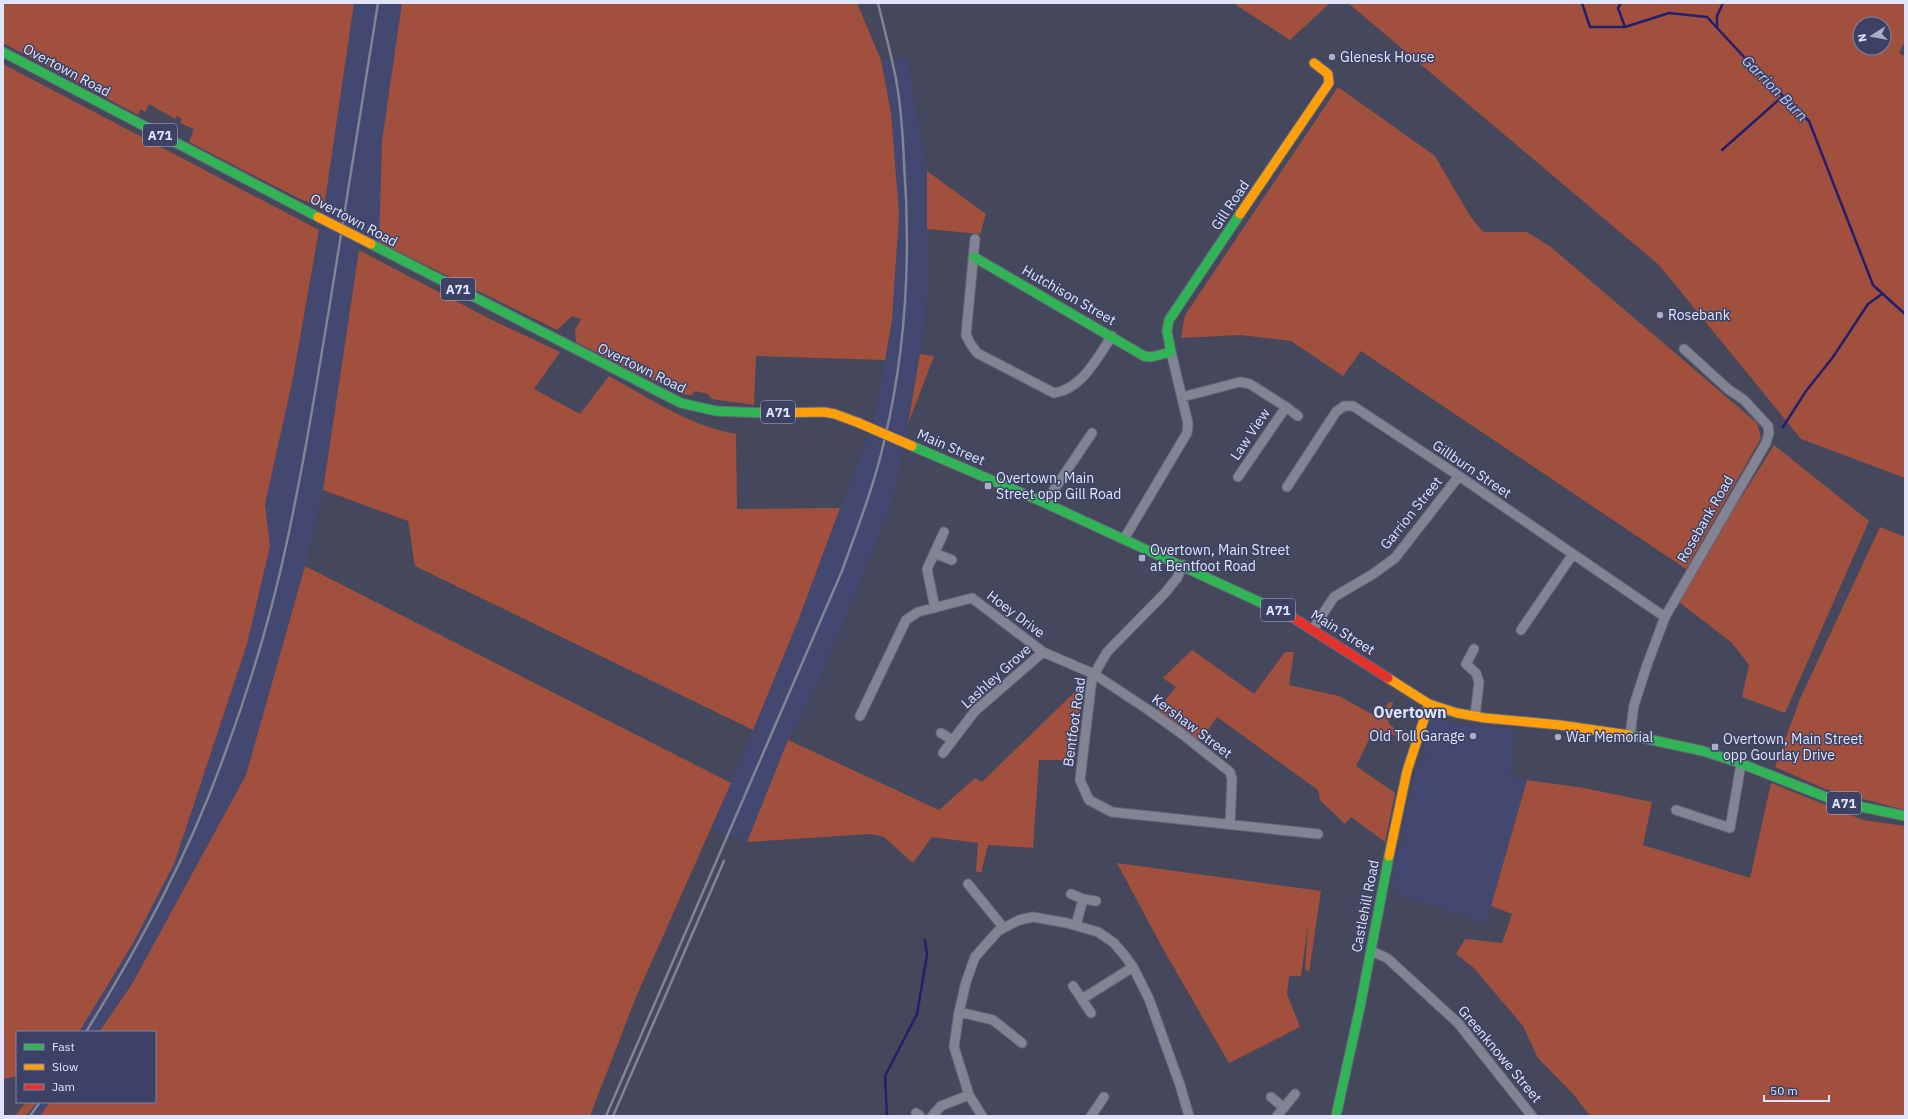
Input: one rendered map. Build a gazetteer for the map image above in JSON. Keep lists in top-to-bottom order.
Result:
{
  "streets": {
    "main road": [
      "Overtown Road",
      "A71",
      "Gill Road",
      "Hutchison Street",
      "Main Street",
      "Castlehill Road"
    ],
    "street": [
      "Law View",
      "Gillburn Street",
      "Garrion Street",
      "Rosebank Road",
      "Hoey Drive",
      "Lashley Grove",
      "Bentfoot Road",
      "Kershaw Street",
      "Greenknowe Street"
    ]
  },
  "crossings": [
    ["Overtown Road", "Main Street"],
    ["Gill Road", "Hutchison Street"],
    ["Main Street", "Garrion Street"],
    ["Main Street", "Rosebank Road"],
    ["Main Street", "Bentfoot Road"],
    ["Main Street", "Castlehill Road"],
    ["Gillburn Street", "Garrion Street"],
    ["Gillburn Street", "Rosebank Road"],
    ["Hoey Drive", "Lashley Grove"],
    ["Hoey Drive", "Bentfoot Road"],
    ["Hoey Drive", "Kershaw Street"],
    ["Bentfoot Road", "Kershaw Street"],
    ["Castlehill Road", "Greenknowe Street"]
  ],
  "districts": ["Overtown"],
  "water": ["Garrion Burn"],
  "places": {
    "other": [
      "Glenesk House",
      "Rosebank",
      "Old Toll Garage",
      "War Memorial"
    ],
    "transit": ["Overtown, Main Street opp Gill Road", "Overtown, Main Street at Bentfoot Road", "Overtown, Main Street opp Gourlay Drive"]
  },
  "legend": ["Fast", "Slow", "Jam"],
  "scale_bar": "50 m",
  "north": "left"
}
